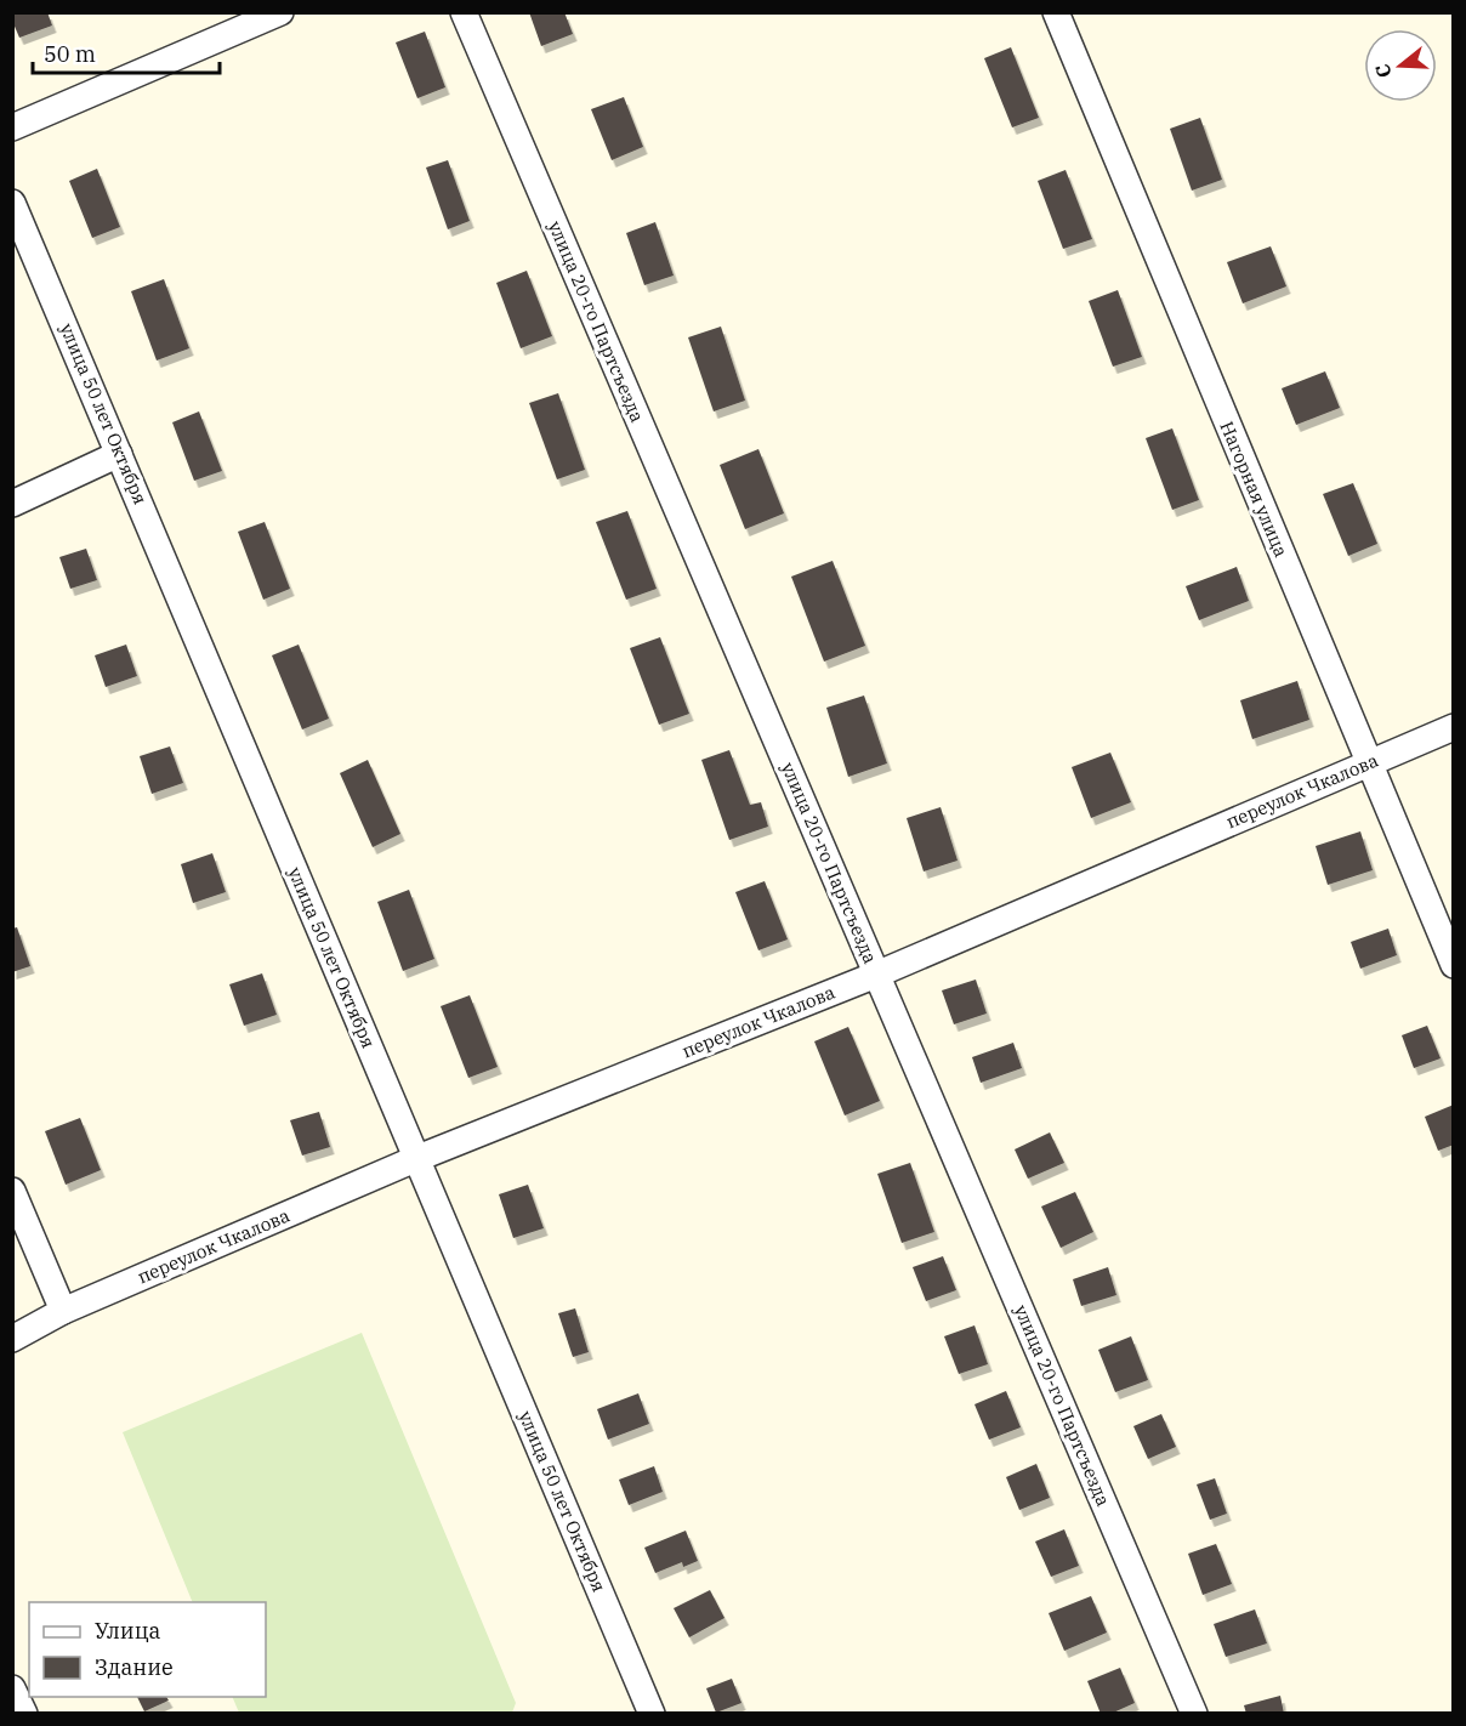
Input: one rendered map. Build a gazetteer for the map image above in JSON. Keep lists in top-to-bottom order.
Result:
{
  "streets": {
    "street": [
      "улица 20-го Партсъезда",
      "улица 50 лет Октября",
      "Нагорная улица",
      "переулок Чкалова"
    ]
  },
  "crossings": [
    ["улица 20-го Партсъезда", "переулок Чкалова"],
    ["улица 50 лет Октября", "переулок Чкалова"],
    ["Нагорная улица", "переулок Чкалова"]
  ],
  "legend": ["Улица", "Здание"],
  "scale_bar": "50 m",
  "north": "left"
}
